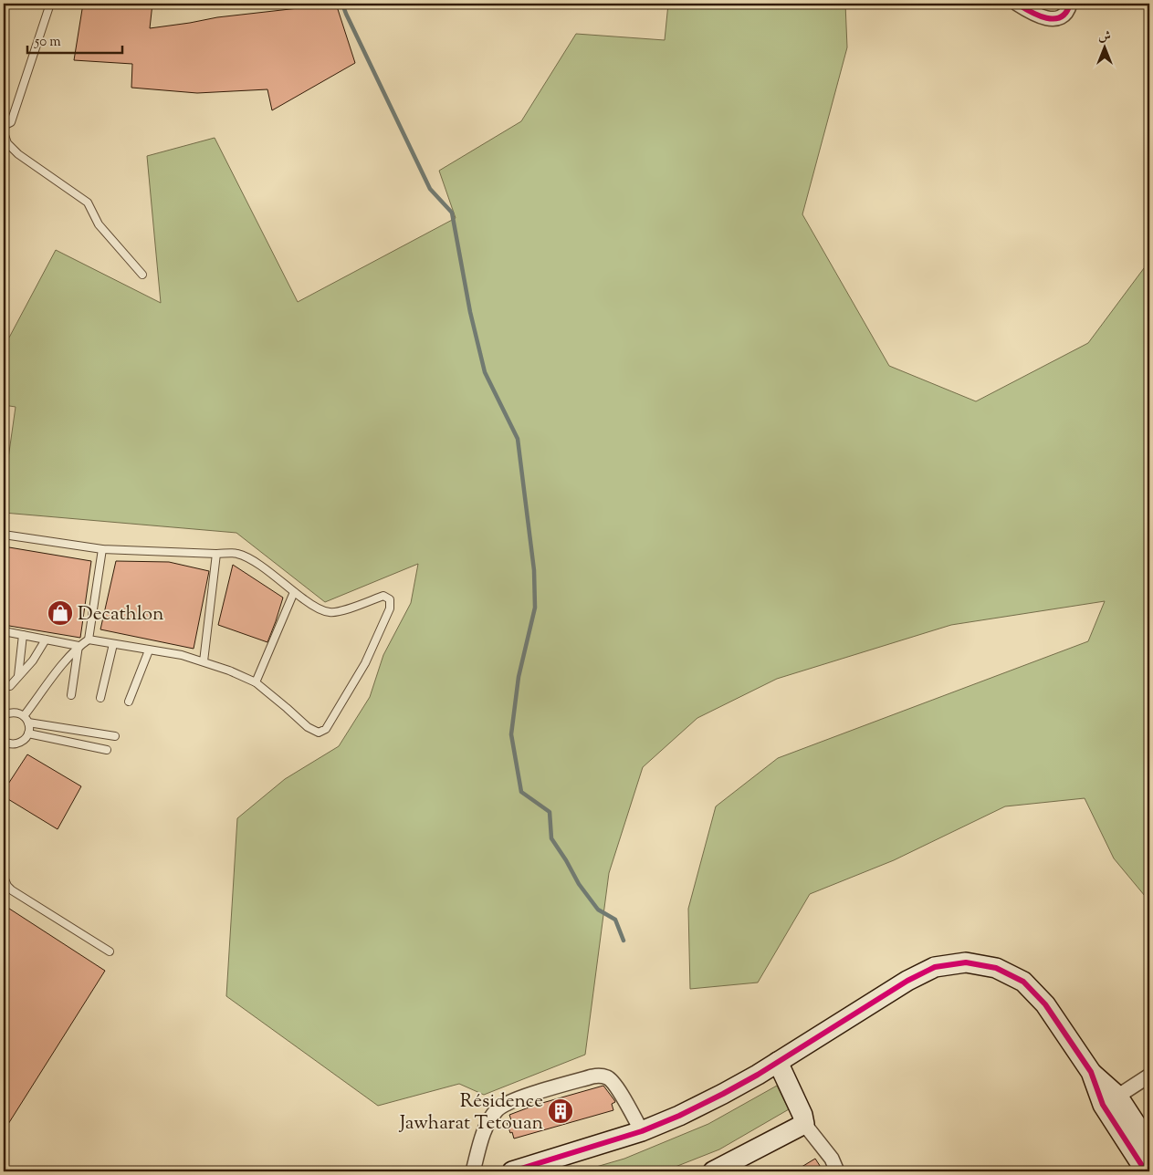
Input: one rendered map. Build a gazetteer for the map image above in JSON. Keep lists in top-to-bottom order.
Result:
{
  "places": {
    "shop": ["Decathlon"],
    "building": ["Résidence Jawharat Tetouan"]
  },
  "scale_bar": "50 m",
  "north": "top"
}
